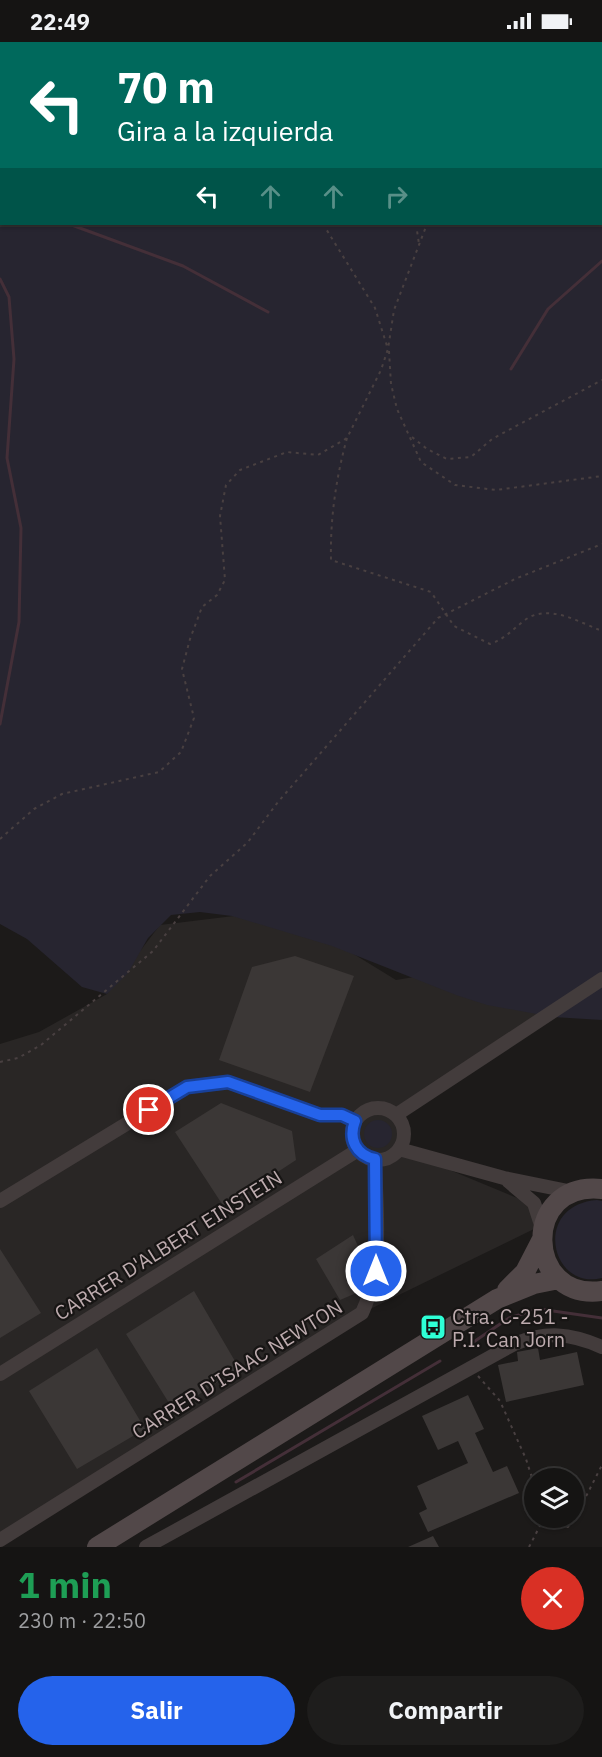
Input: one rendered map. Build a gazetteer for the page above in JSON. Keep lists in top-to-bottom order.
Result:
{
  "streets": {
    "street": ["CARRER D'ALBERT EINSTEIN", "CARRER D'ISAAC NEWTON"]
  },
  "crossings": [
    ["CARRER D'ALBERT EINSTEIN", "CARRER D'ISAAC NEWTON"]
  ],
  "places": {
    "bus stop": ["Ctra. C-251 - P.I. Can Jorn"]
  },
  "page": {
    "status": "22:49",
    "turn": ["70 m", "Gira a la izquierda"],
    "heading": ["1 min", "230 m · 22:50"],
    "buttons": ["Salir", "Compartir"]
  }
}
